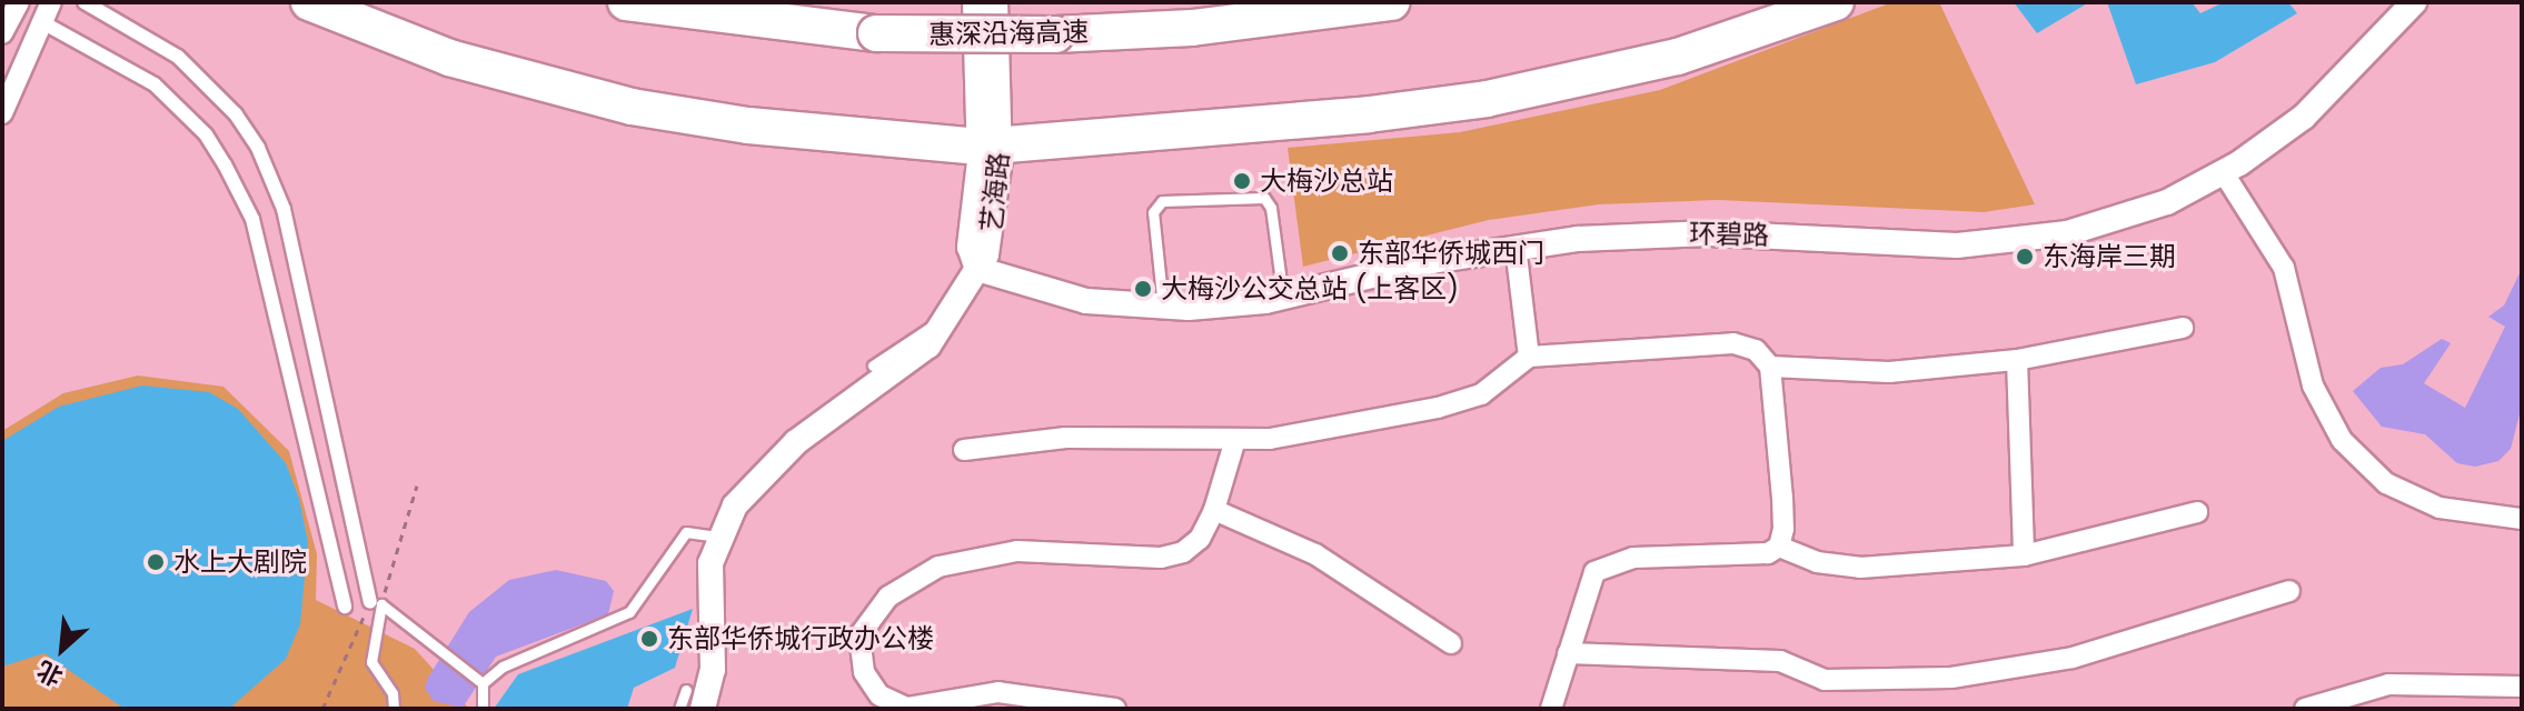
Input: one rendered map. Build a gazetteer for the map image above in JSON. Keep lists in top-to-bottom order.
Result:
{
  "streets": {
    "highway": ["惠深沿海高速"],
    "street": ["艺海路", "环碧路"]
  },
  "crossings": [
    ["艺海路", "环碧路"]
  ],
  "places": [
    "大梅沙总站",
    "东部华侨城西门",
    "东海岸三期",
    "大梅沙公交总站 (上客区)",
    "水上大剧院",
    "东部华侨城行政办公楼"
  ],
  "north": "bottom left"
}
